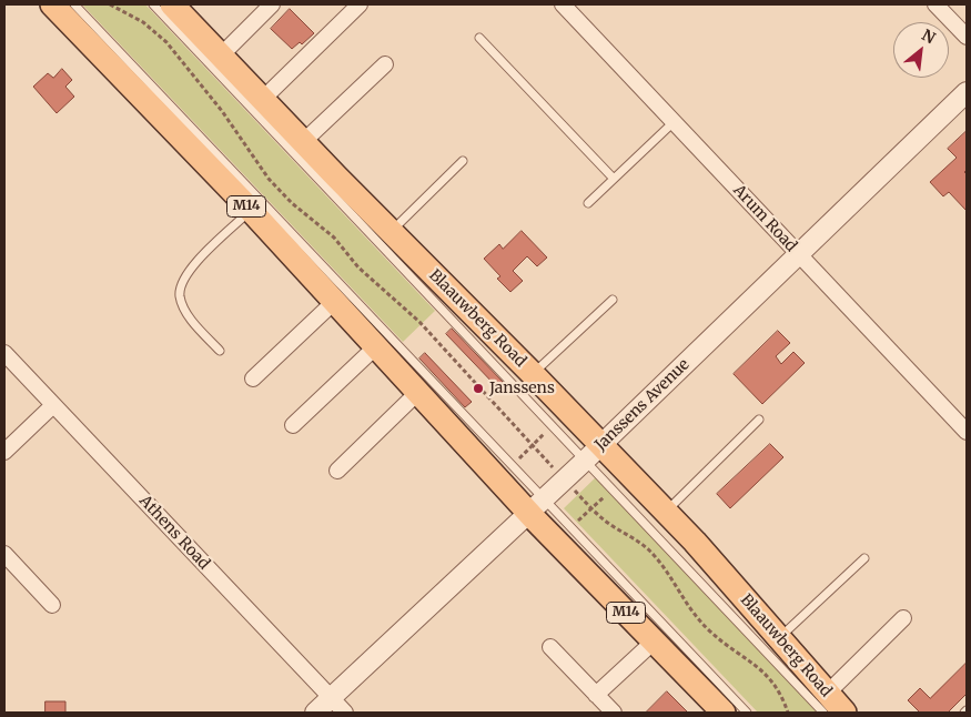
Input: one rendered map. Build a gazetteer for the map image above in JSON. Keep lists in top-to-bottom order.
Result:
{
  "streets": {
    "main road": ["M14", "Blaauwberg Road"],
    "street": ["Arum Road", "Janssens Avenue", "Athens Road"]
  },
  "crossings": [
    ["M14", "Janssens Avenue"],
    ["Arum Road", "Janssens Avenue"],
    ["Blaauwberg Road", "Janssens Avenue"],
    ["Janssens Avenue", "Athens Road"]
  ],
  "places": ["Janssens"],
  "north": "top right"
}
